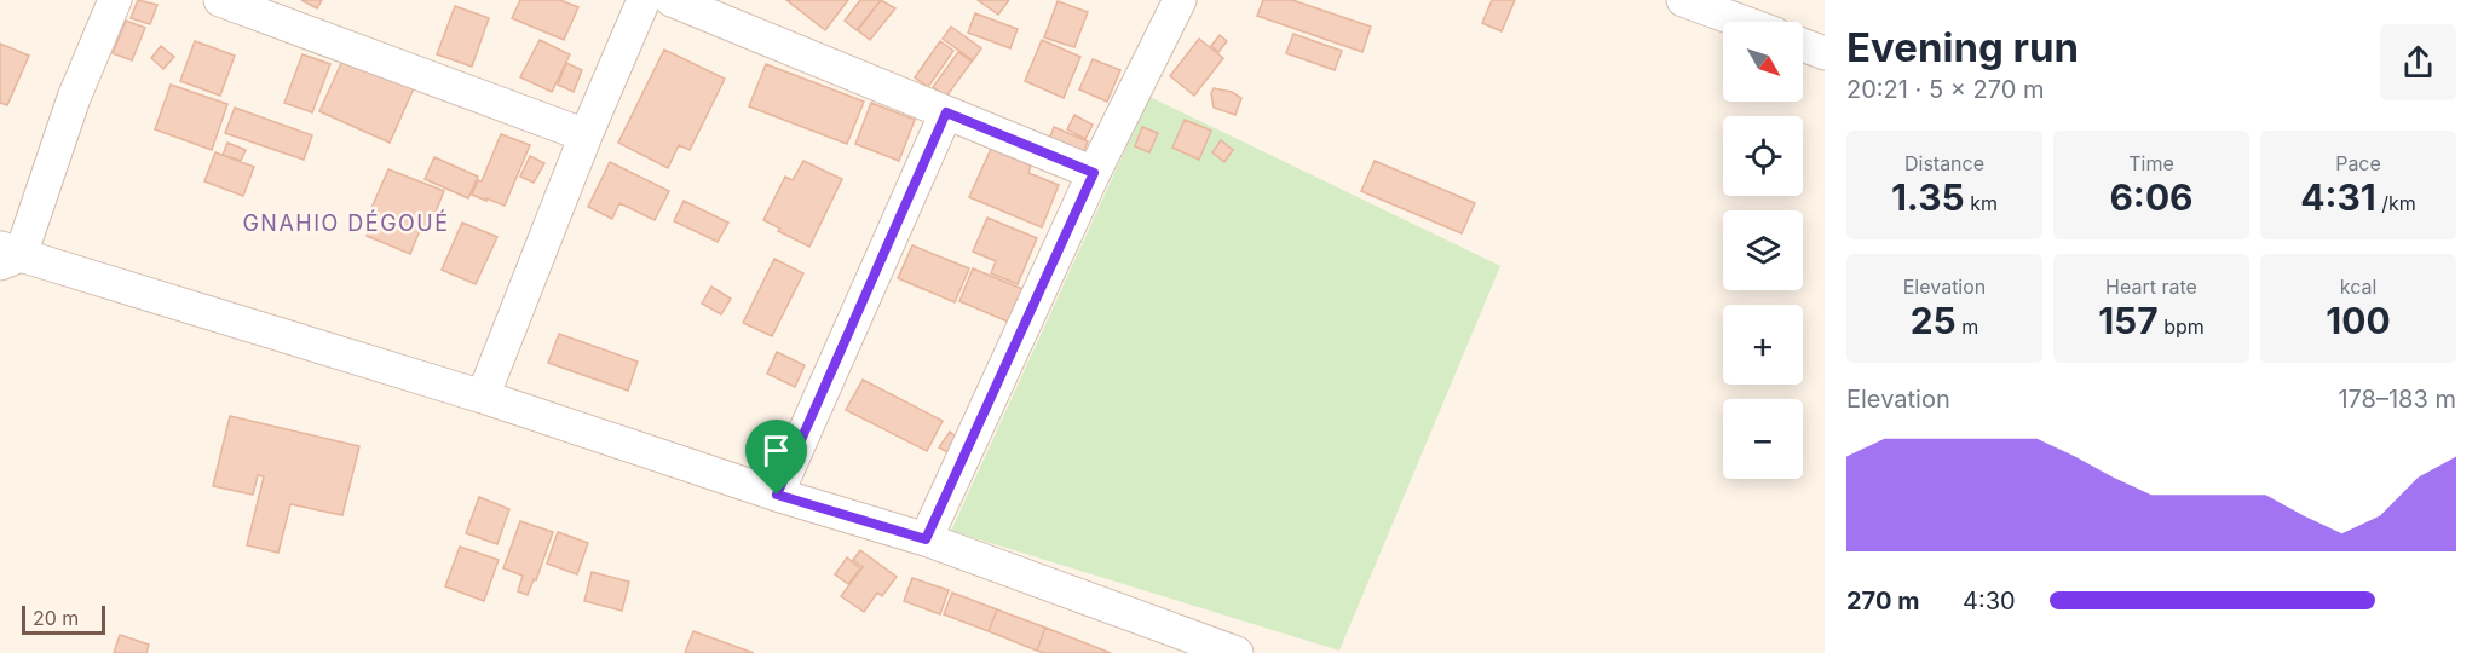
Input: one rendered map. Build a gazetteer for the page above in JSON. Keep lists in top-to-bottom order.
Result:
{
  "districts": ["GNAHIO DÉGOUÉ"],
  "scale_bar": "20 m",
  "north": "bottom right",
  "page": {
    "heading": ["Evening run", "20:21 · 5 × 270 m"],
    "map_buttons": ["+", "−"],
    "stats": [
      ["Distance", "1.35 km"],
      ["Time", "6:06"],
      ["Pace", "4:31 /km"],
      ["Elevation", "25 m"],
      ["Heart rate", "157 bpm"],
      ["kcal", "100"]
    ],
    "chart": ["Elevation", "178–183 m"],
    "list": [
      {
        "name": "270 m",
        "note": "4:30"
      }
    ],
    "scale": "20 m"
  }
}
